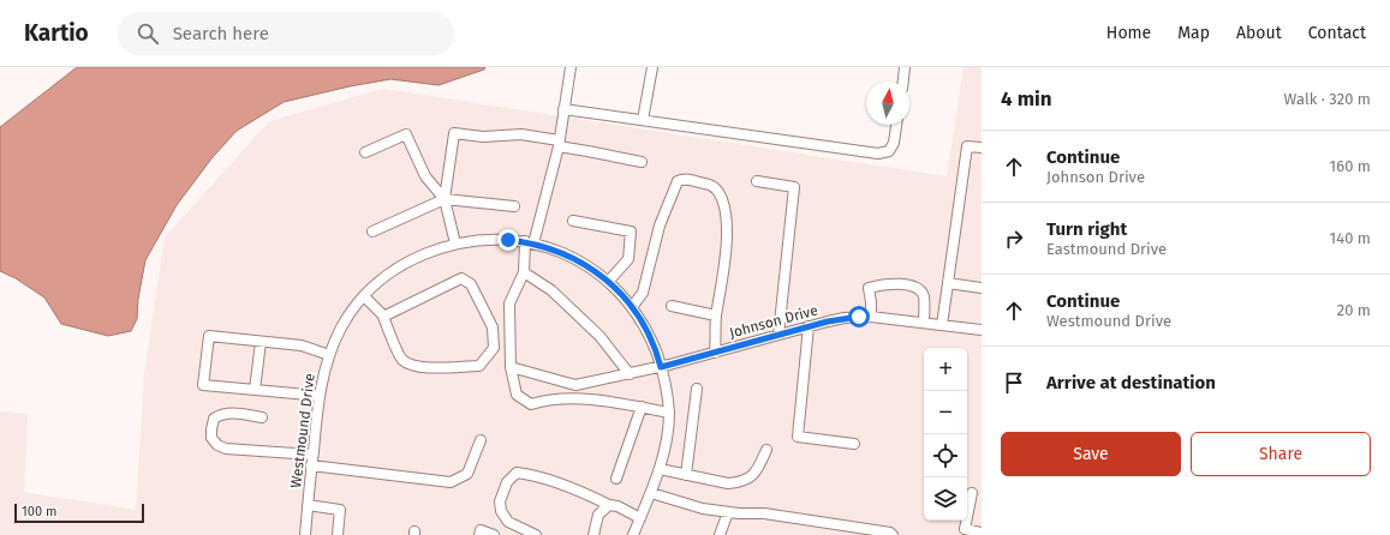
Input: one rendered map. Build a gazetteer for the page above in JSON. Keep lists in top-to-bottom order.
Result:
{
  "streets": {
    "street": ["Johnson Drive", "Westmound Drive"]
  },
  "crossings": [
    ["Johnson Drive", "Westmound Drive"]
  ],
  "scale_bar": "100 m",
  "north": "top",
  "page": {
    "header": "Kartio",
    "search": "Search here",
    "nav": [
      "Home",
      "Map",
      "About",
      "Contact"
    ],
    "heading": ["4 min", "Walk · 320 m"],
    "list": [
      ["Continue", "Johnson Drive", "160 m"],
      ["Turn right", "Eastmound Drive", "140 m"],
      ["Continue", "Westmound Drive", "20 m"],
      "Arrive at destination"
    ],
    "map_buttons": ["+", "−"],
    "buttons": ["Save", "Share"],
    "scale": "100 m"
  }
}
